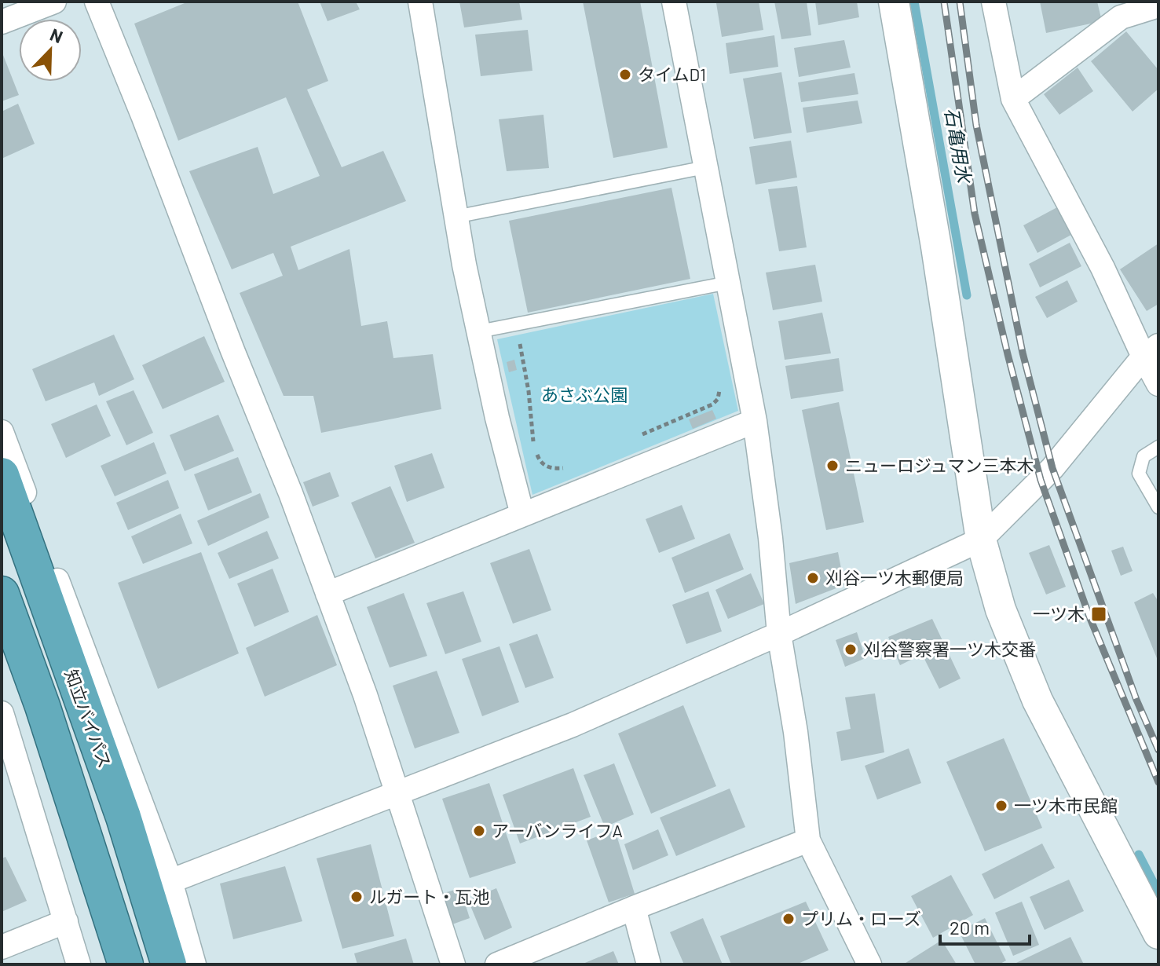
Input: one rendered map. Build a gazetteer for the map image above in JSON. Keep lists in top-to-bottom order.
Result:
{
  "streets": {
    "highway": ["知立バイパス"]
  },
  "water": ["石亀用水"],
  "parks": ["あさぶ公園"],
  "places": {
    "other": [
      "タイムD1",
      "ニューロジュマン三本木",
      "刈谷一ツ木郵便局",
      "刈谷警察署一ツ木交番",
      "一ツ木市民館",
      "アーバンライフA",
      "ルガート・瓦池",
      "プリム・ローズ"
    ],
    "transit": ["一ツ木"]
  },
  "scale_bar": "20 m",
  "north": "top right"
}
